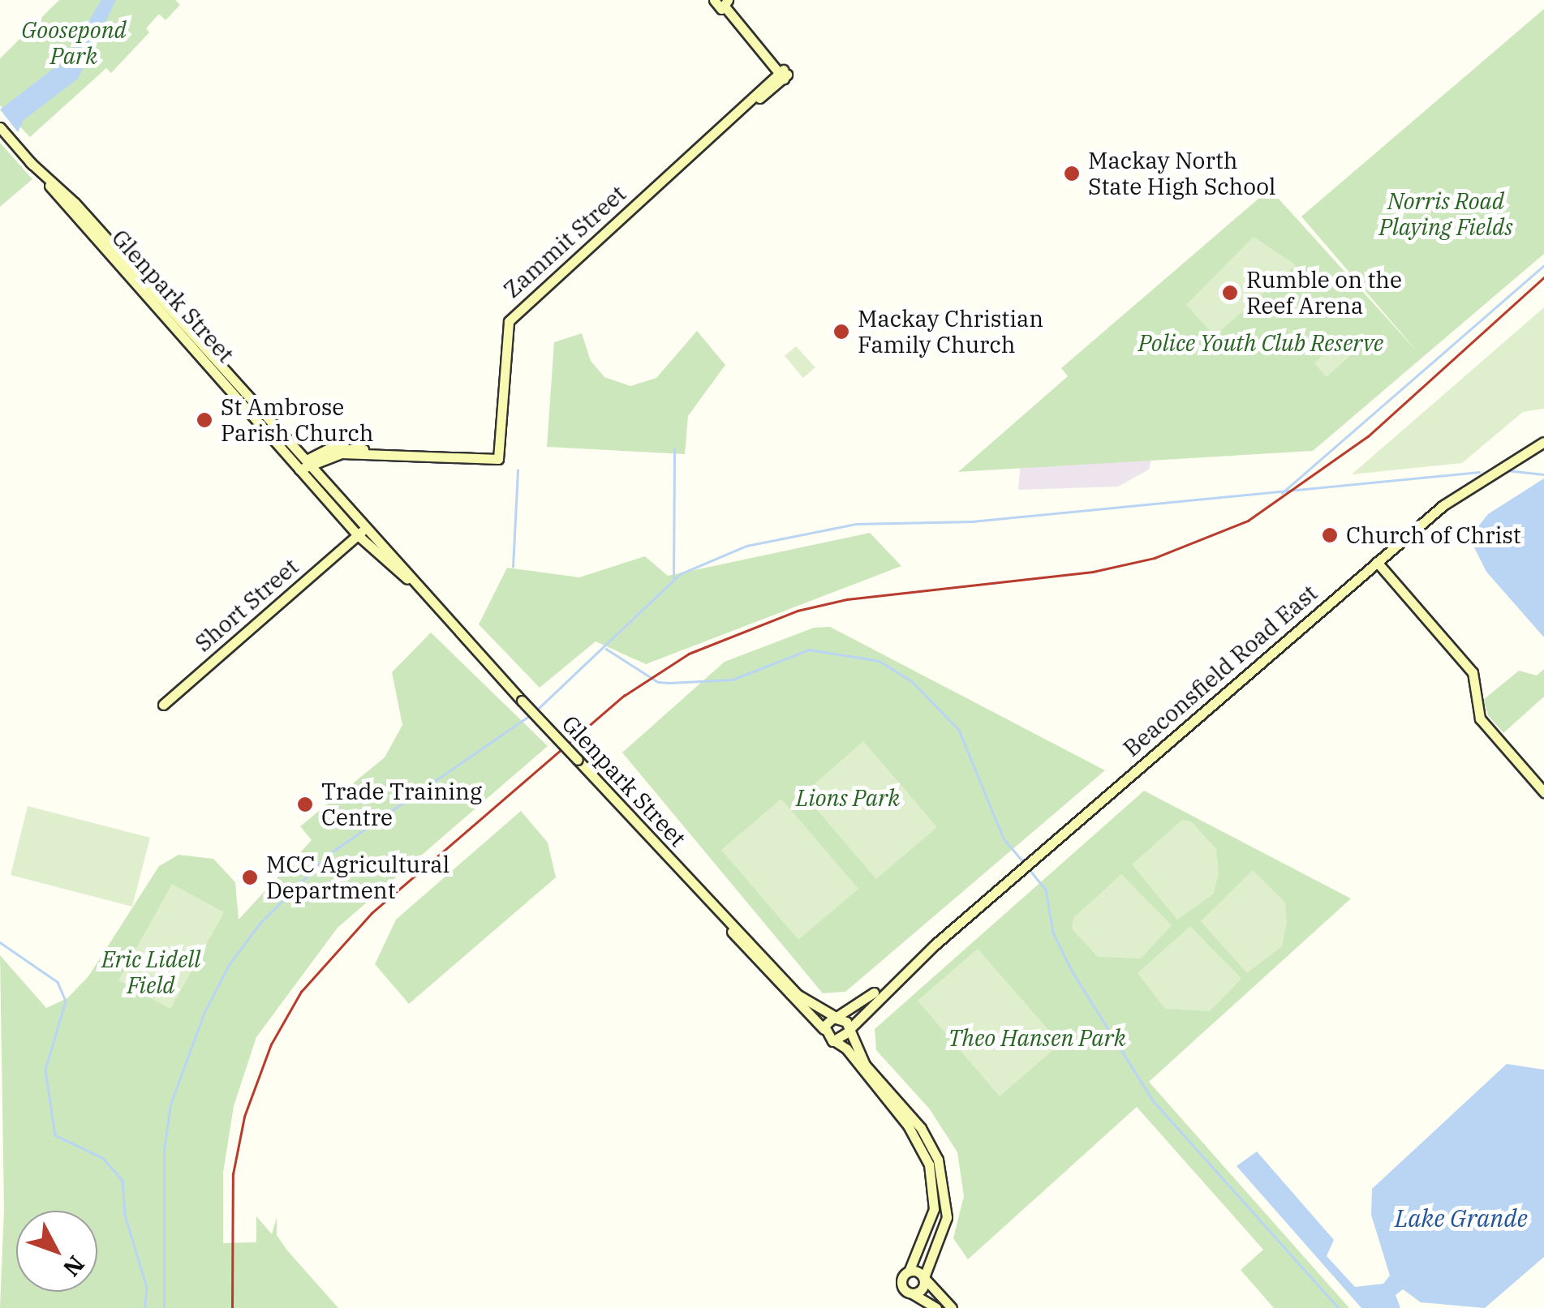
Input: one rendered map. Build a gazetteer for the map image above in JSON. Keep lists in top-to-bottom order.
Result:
{
  "streets": {
    "main road": [
      "Zammit Street",
      "Glenpark Street",
      "Short Street",
      "Beaconsfield Road East"
    ]
  },
  "crossings": [
    ["Glenpark Street", "Short Street"],
    ["Glenpark Street", "Beaconsfield Road East"]
  ],
  "water": ["Lake Grande"],
  "parks": [
    "Goosepond Park",
    "Norris Road Playing Fields",
    "Police Youth Club Reserve",
    "Lions Park",
    "Eric Lidell Field",
    "Theo Hansen Park"
  ],
  "places": [
    "Mackay North State High School",
    "Rumble on the Reef Arena",
    "Mackay Christian Family Church",
    "St Ambrose Parish Church",
    "Church of Christ",
    "Trade Training Centre",
    "MCC Agricultural Department"
  ],
  "north": "bottom right"
}
